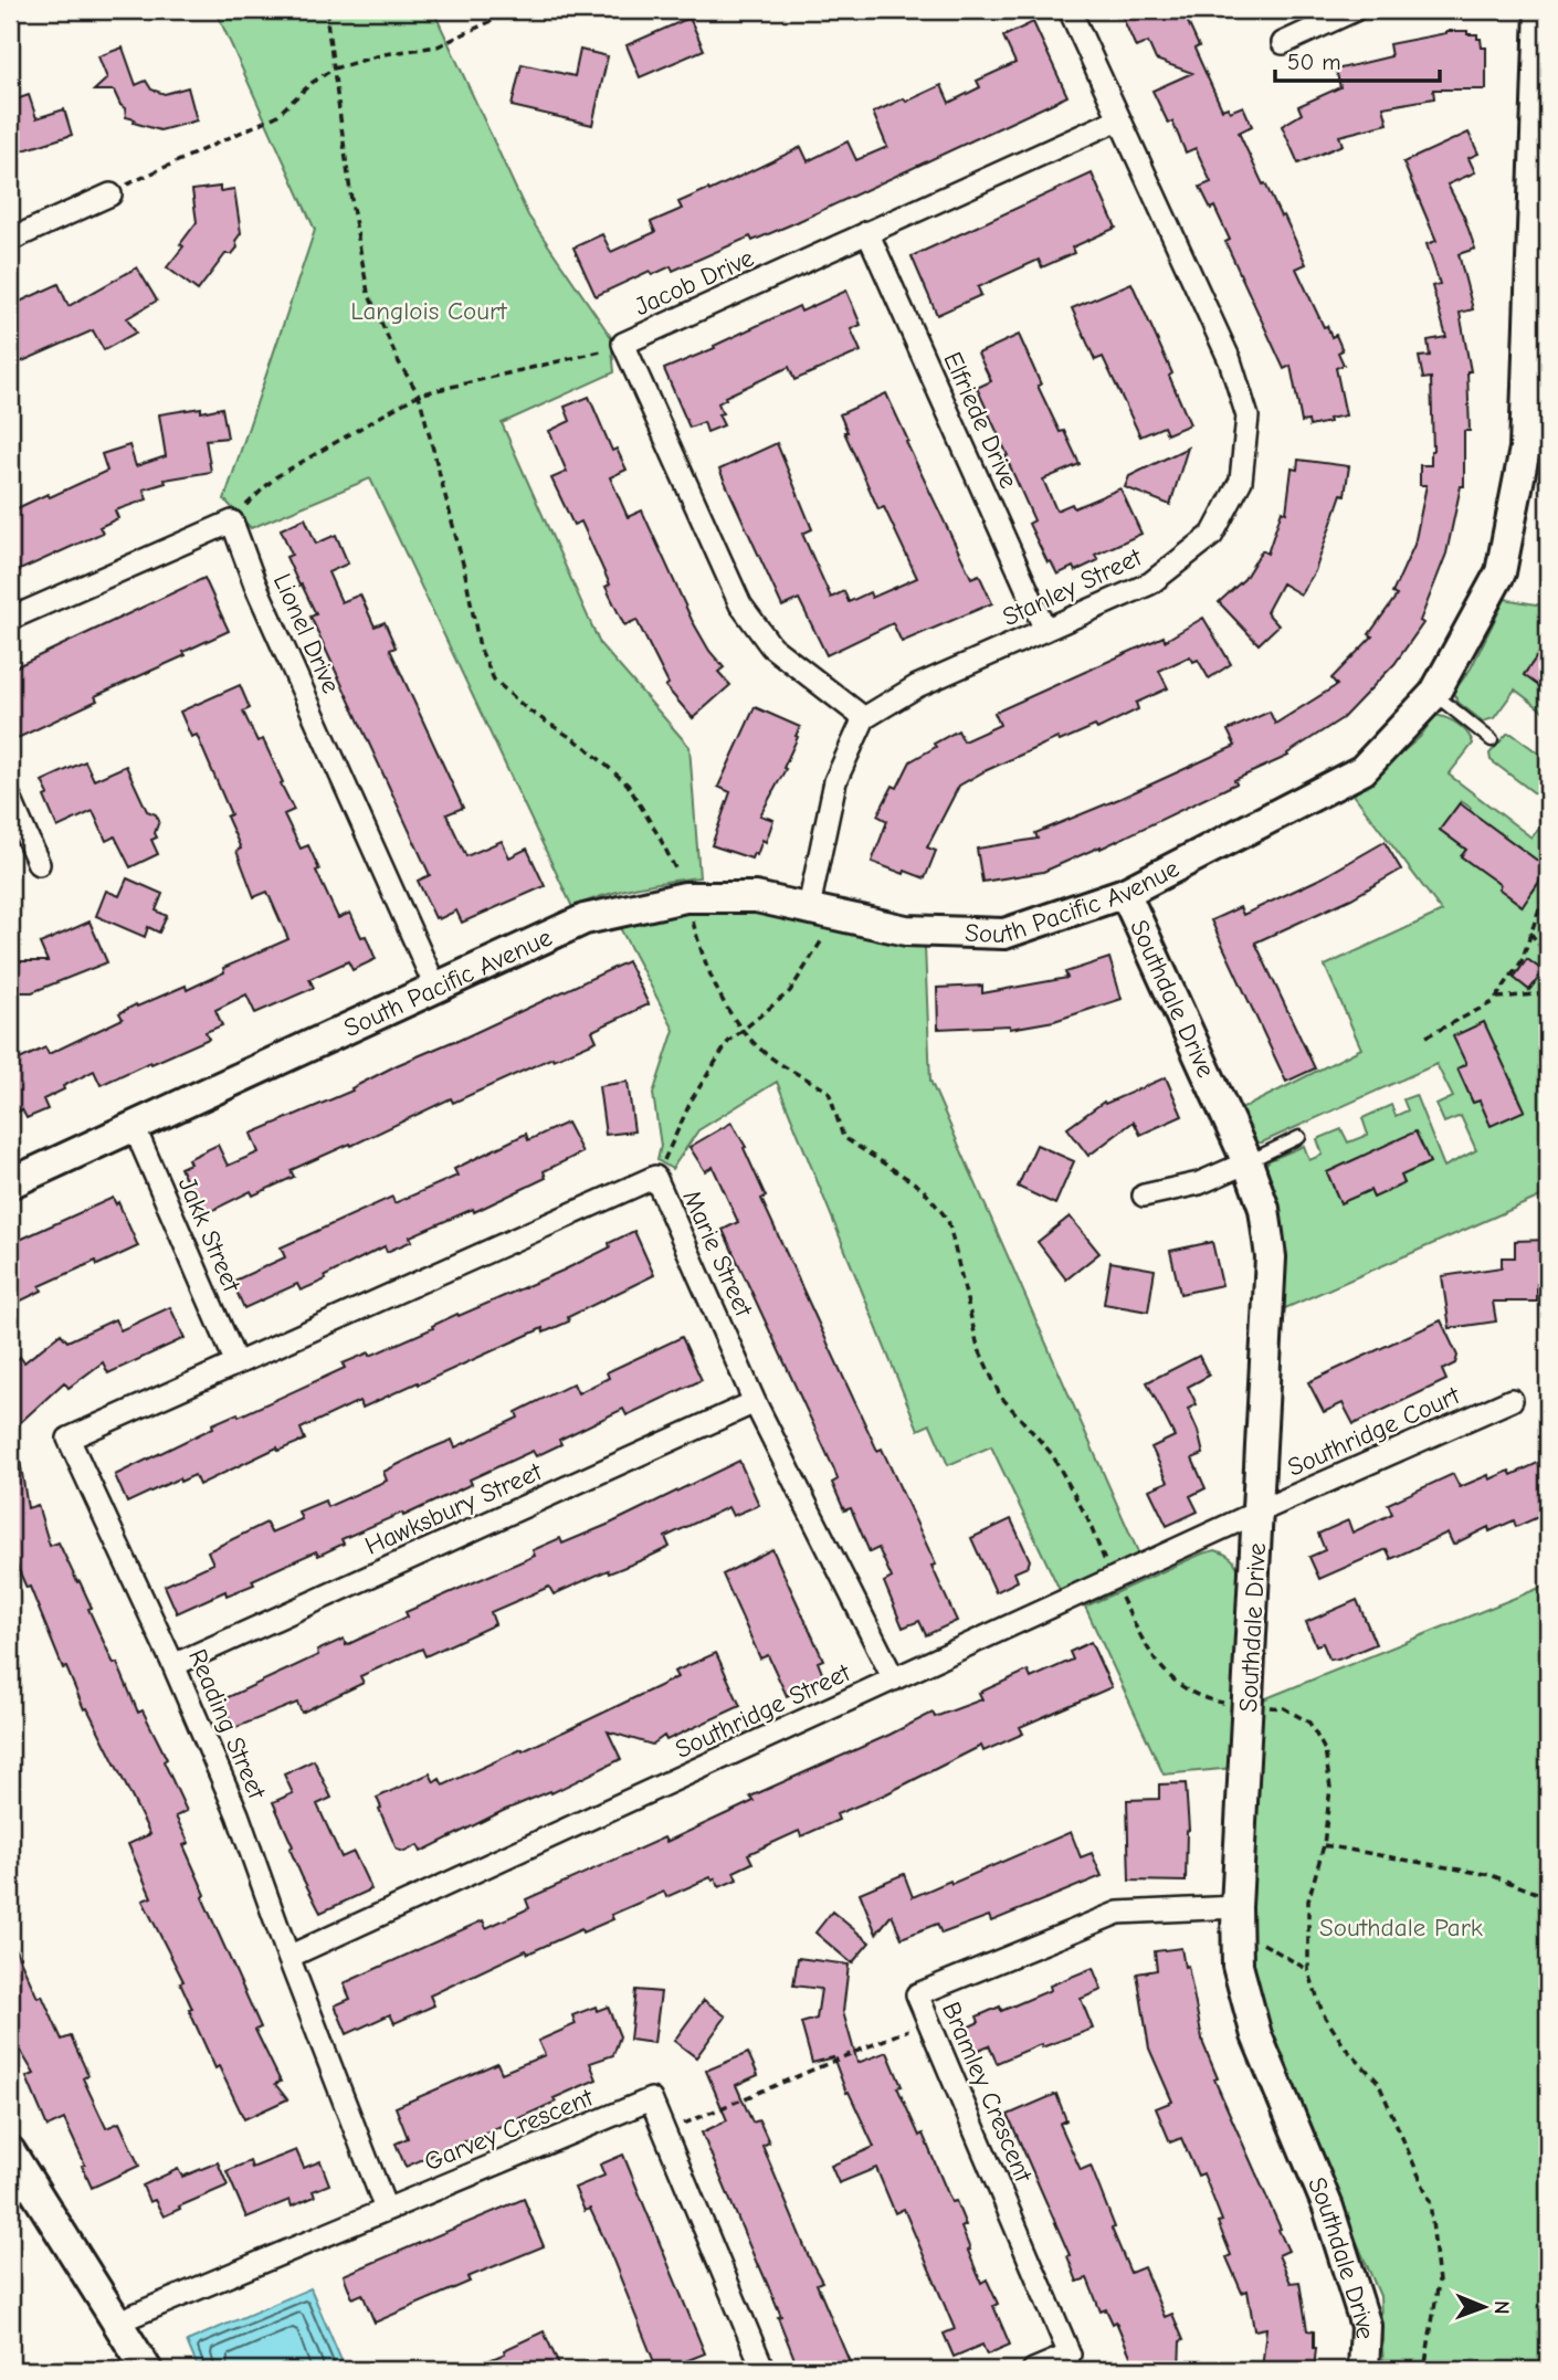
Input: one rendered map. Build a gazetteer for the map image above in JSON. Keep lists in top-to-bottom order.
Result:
{
  "streets": {
    "street": [
      "Jacob Drive",
      "Elfriede Drive",
      "Stanley Street",
      "Lionel Drive",
      "South Pacific Avenue",
      "Southdale Drive",
      "Jakk Street",
      "Marie Street",
      "Southridge Court",
      "Hawksbury Street",
      "Southridge Street",
      "Reading Street",
      "Bramley Crescent",
      "Garvey Crescent"
    ]
  },
  "crossings": [
    ["Jacob Drive", "Elfriede Drive"],
    ["Jacob Drive", "Stanley Street"],
    ["Elfriede Drive", "Stanley Street"],
    ["Lionel Drive", "South Pacific Avenue"],
    ["South Pacific Avenue", "Southdale Drive"],
    ["South Pacific Avenue", "Jakk Street"],
    ["Southdale Drive", "Southridge Court"],
    ["Southdale Drive", "Southridge Street"],
    ["Southdale Drive", "Bramley Crescent"],
    ["Jakk Street", "Marie Street"],
    ["Jakk Street", "Reading Street"],
    ["Marie Street", "Hawksbury Street"],
    ["Marie Street", "Southridge Street"],
    ["Marie Street", "Reading Street"],
    ["Southridge Court", "Southridge Street"],
    ["Hawksbury Street", "Reading Street"],
    ["Southridge Street", "Reading Street"],
    ["Reading Street", "Garvey Crescent"]
  ],
  "parks": ["Langlois Court", "Southdale Park"],
  "scale_bar": "50 m",
  "north": "right"
}
